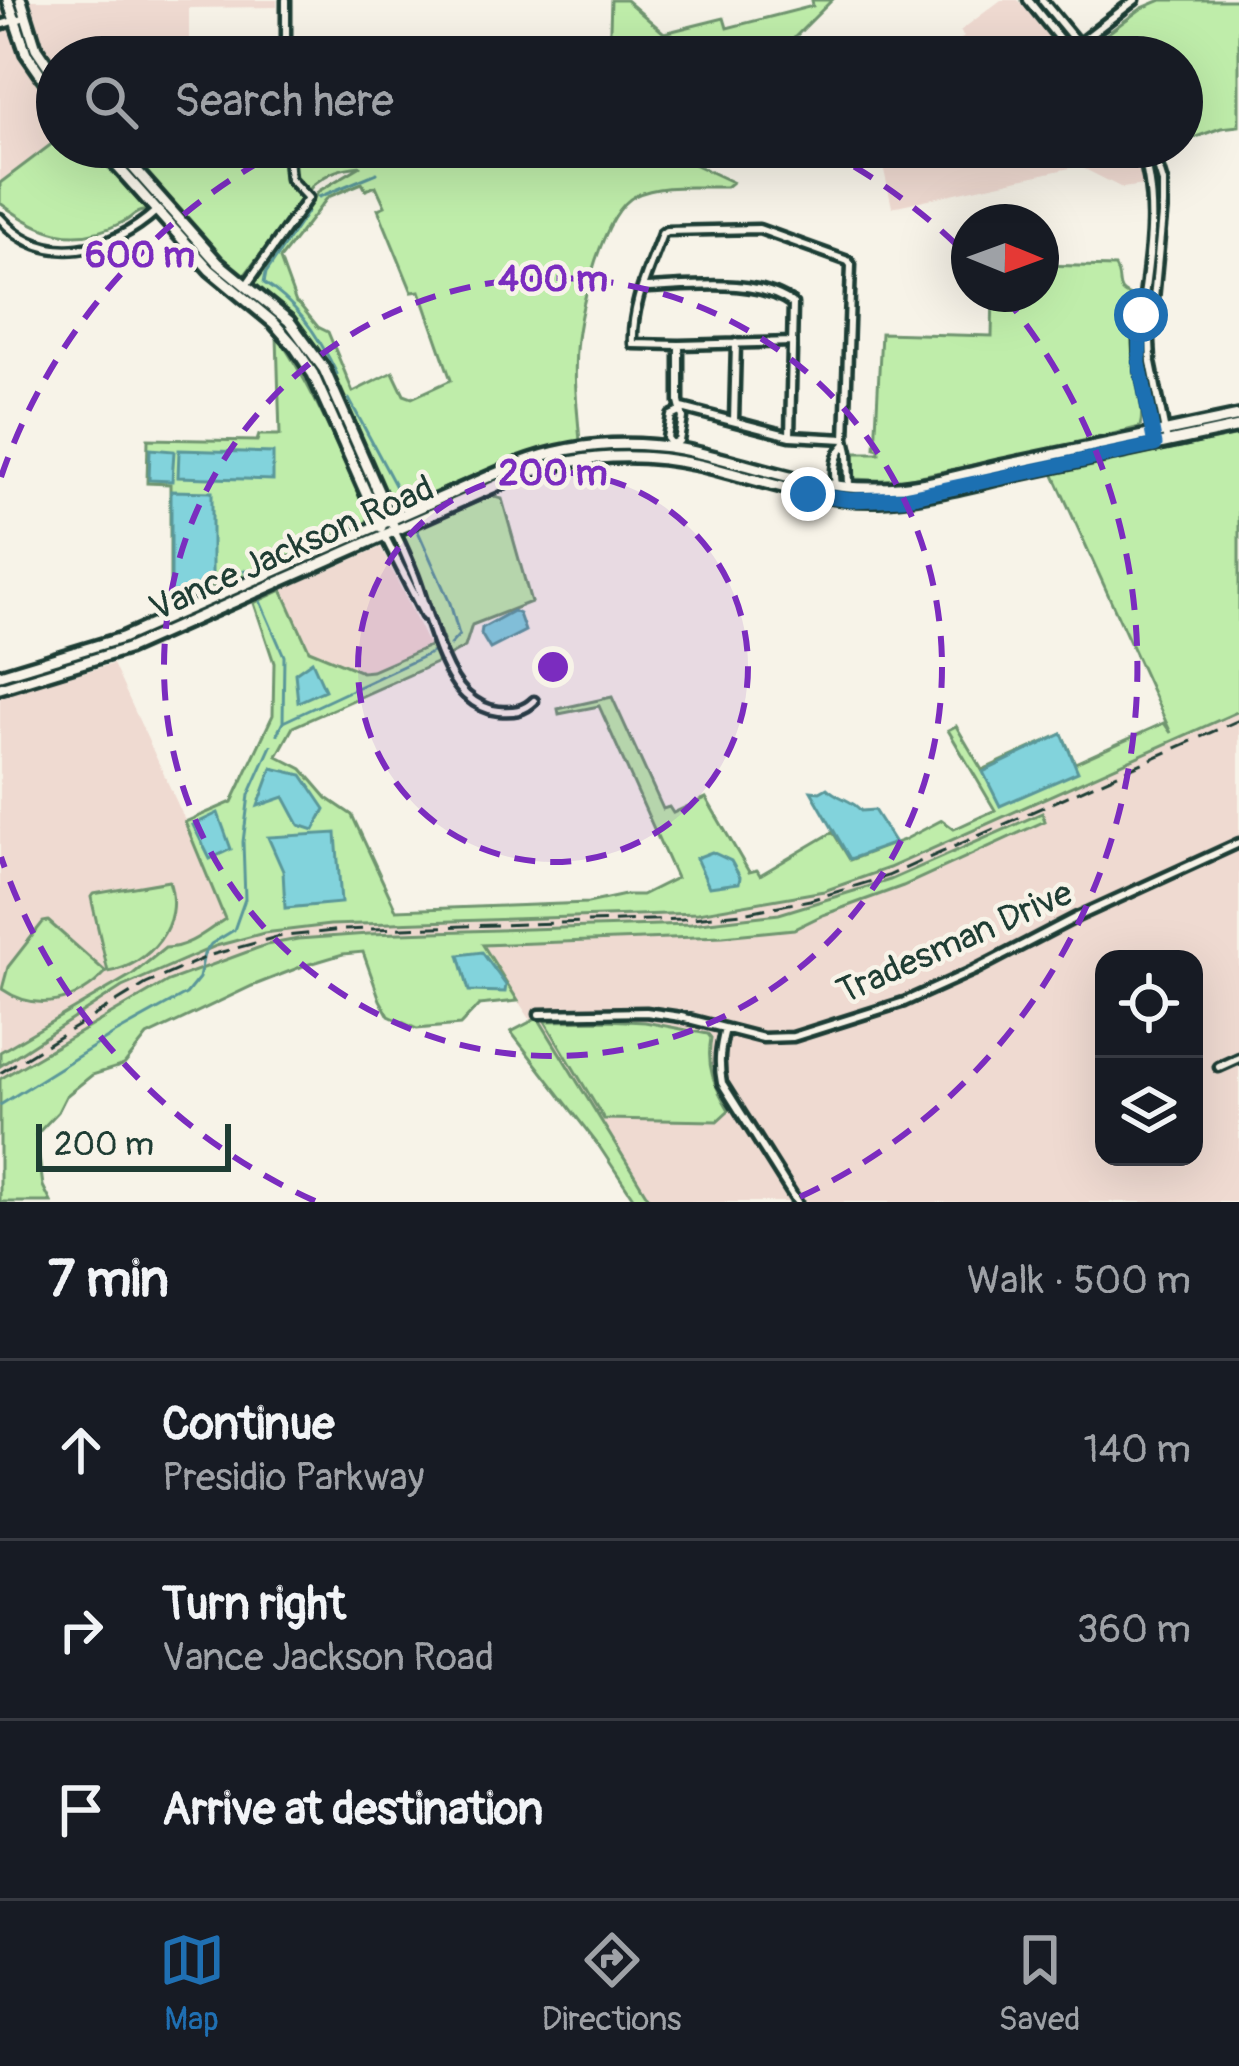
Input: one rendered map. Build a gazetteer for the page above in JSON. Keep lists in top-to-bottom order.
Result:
{
  "streets": {
    "main road": ["Vance Jackson Road"],
    "street": ["Tradesman Drive"]
  },
  "scale_bar": "200 m",
  "north": "right",
  "page": {
    "search": "Search here",
    "scale": "200 m",
    "heading": ["7 min", "Walk · 500 m"],
    "list": [
      ["Continue", "Presidio Parkway", "140 m"],
      ["Turn right", "Vance Jackson Road", "360 m"],
      "Arrive at destination"
    ],
    "nav": ["Map", "Directions", "Saved"]
  },
  "rings": ["600 m", "400 m", "200 m"]
}
